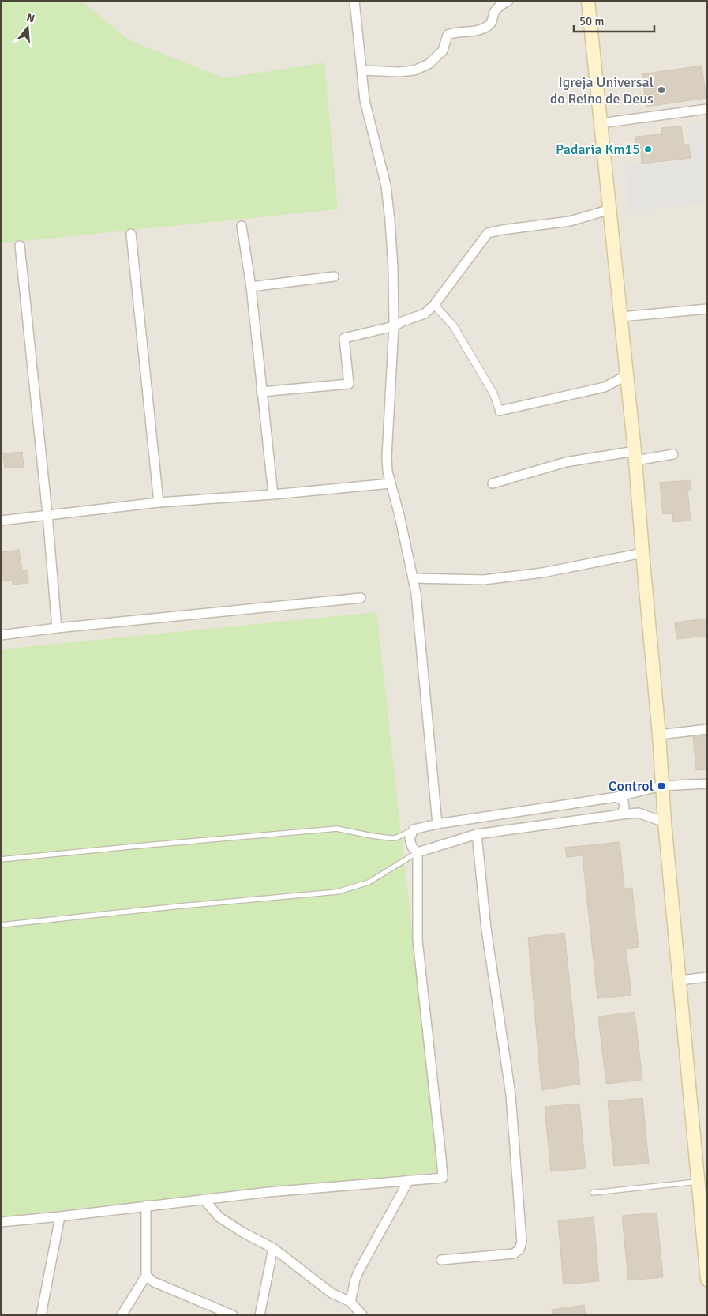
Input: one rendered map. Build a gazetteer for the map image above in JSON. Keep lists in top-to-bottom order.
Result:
{
  "places": {
    "other": ["Igreja Universal do Reino de Deus", "Padaria Km15"],
    "transit": ["Control"]
  },
  "scale_bar": "50 m",
  "north": "top"
}
